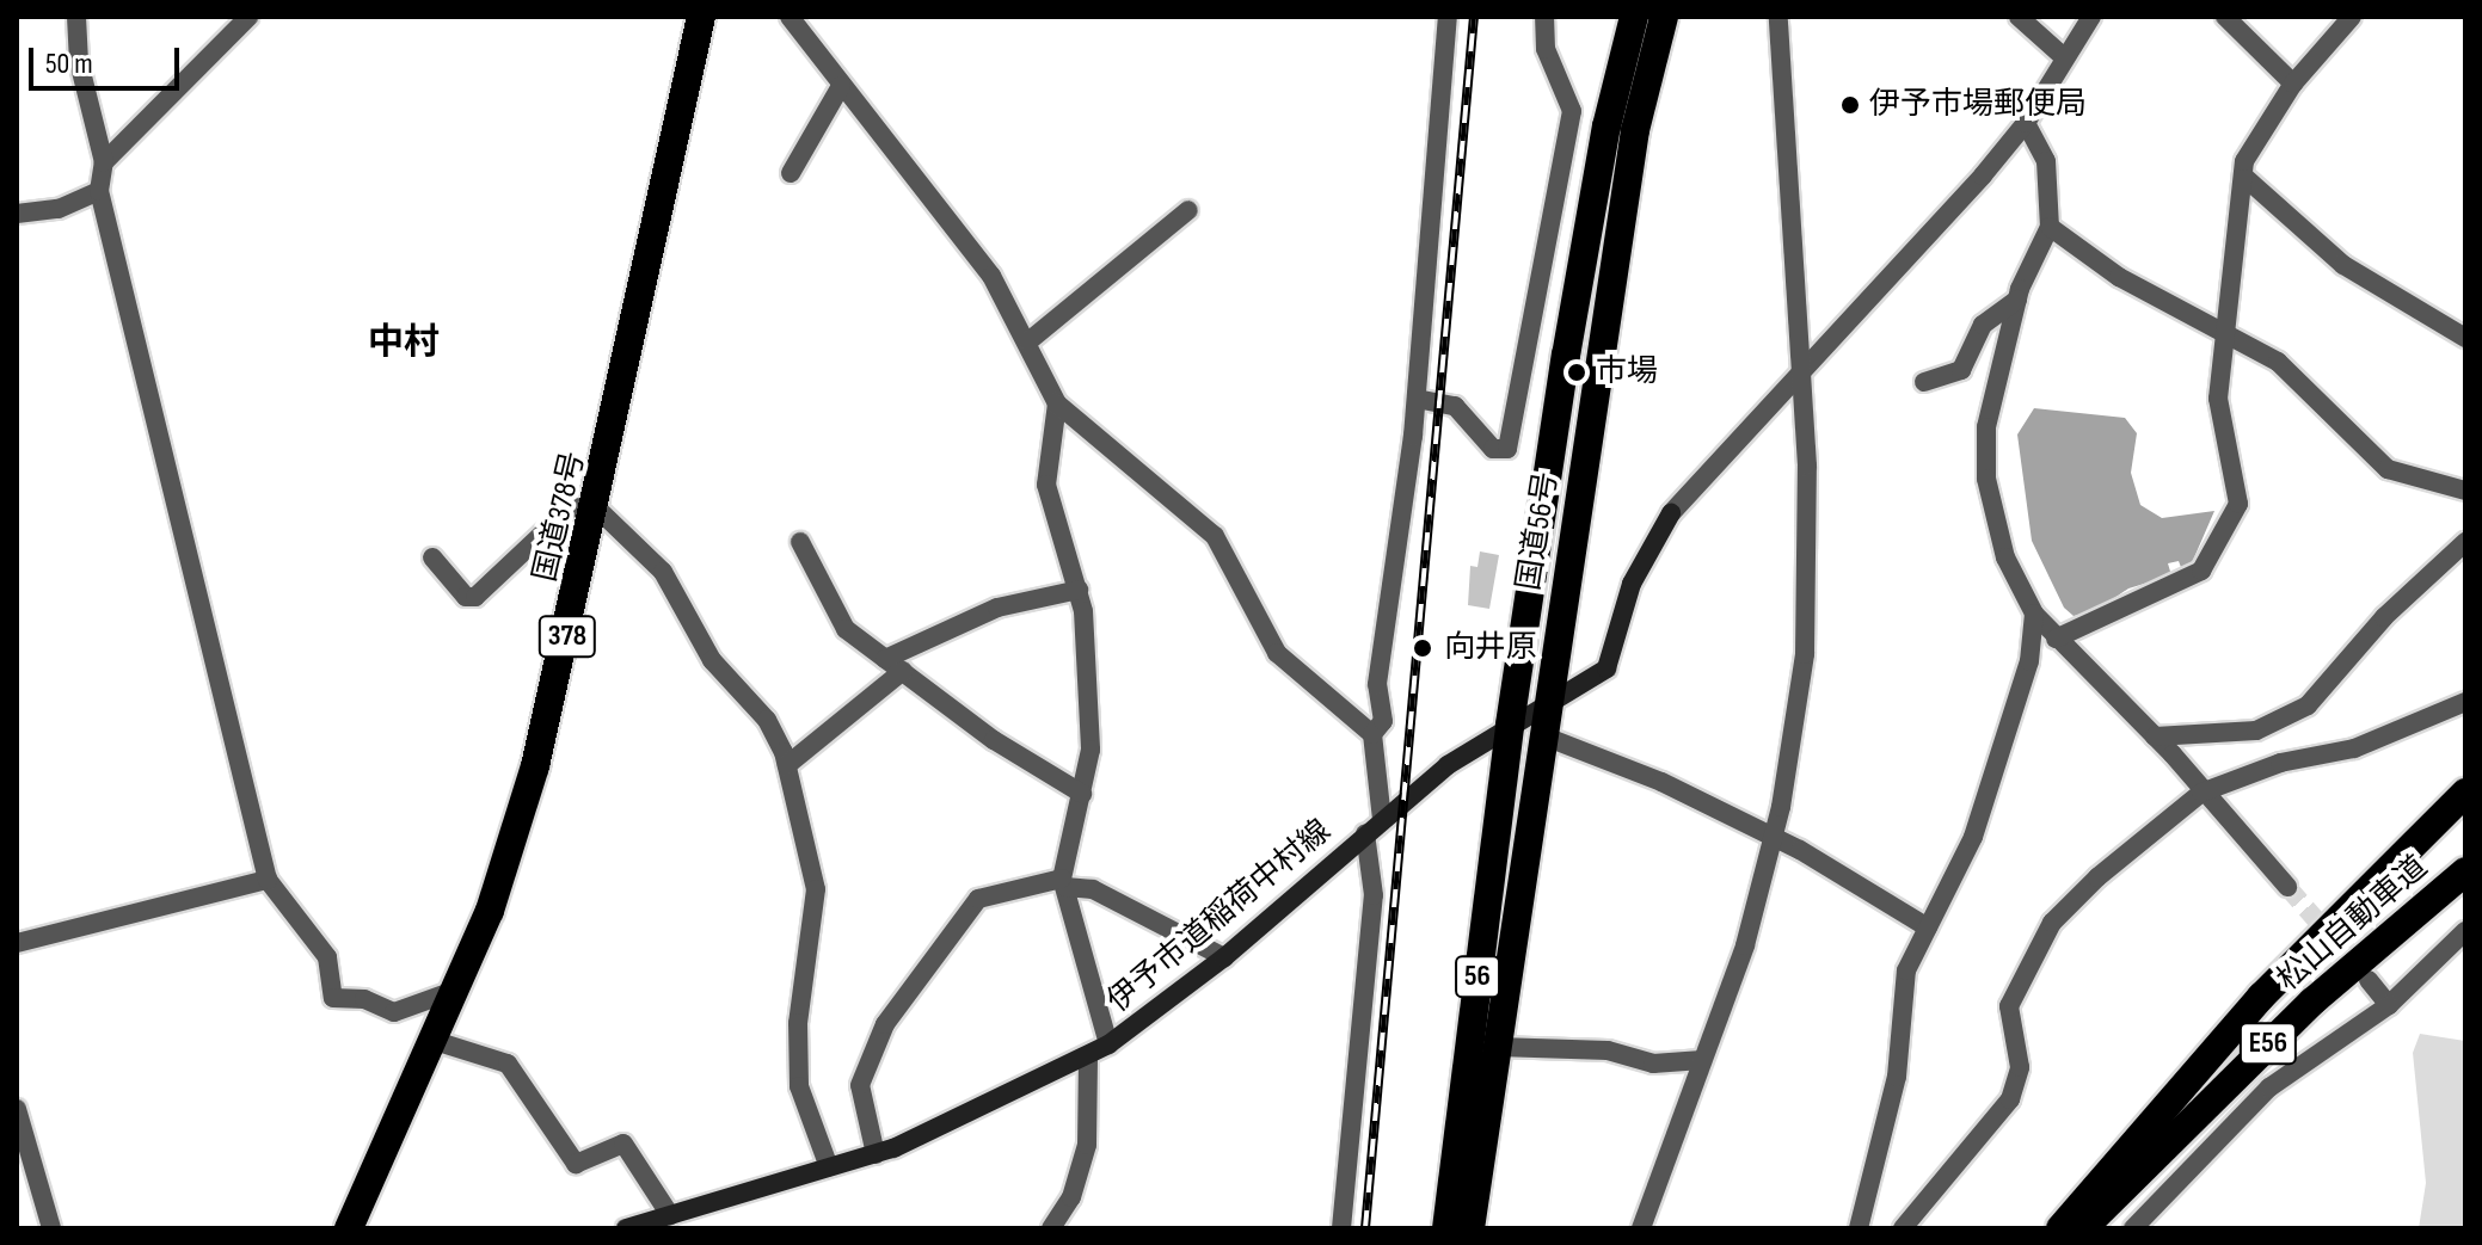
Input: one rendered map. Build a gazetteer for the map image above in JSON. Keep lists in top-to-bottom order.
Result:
{
  "streets": {
    "highway": [
      "国道378号",
      "国道56号",
      "378",
      "松山自動車道",
      "56",
      "E56"
    ],
    "street": ["伊予市道稲荷中村線"]
  },
  "crossings": [
    ["国道56号", "伊予市道稲荷中村線"]
  ],
  "districts": ["中村"],
  "places": ["伊予市場郵便局", "市場", "向井原"],
  "scale_bar": "50 m"
}
